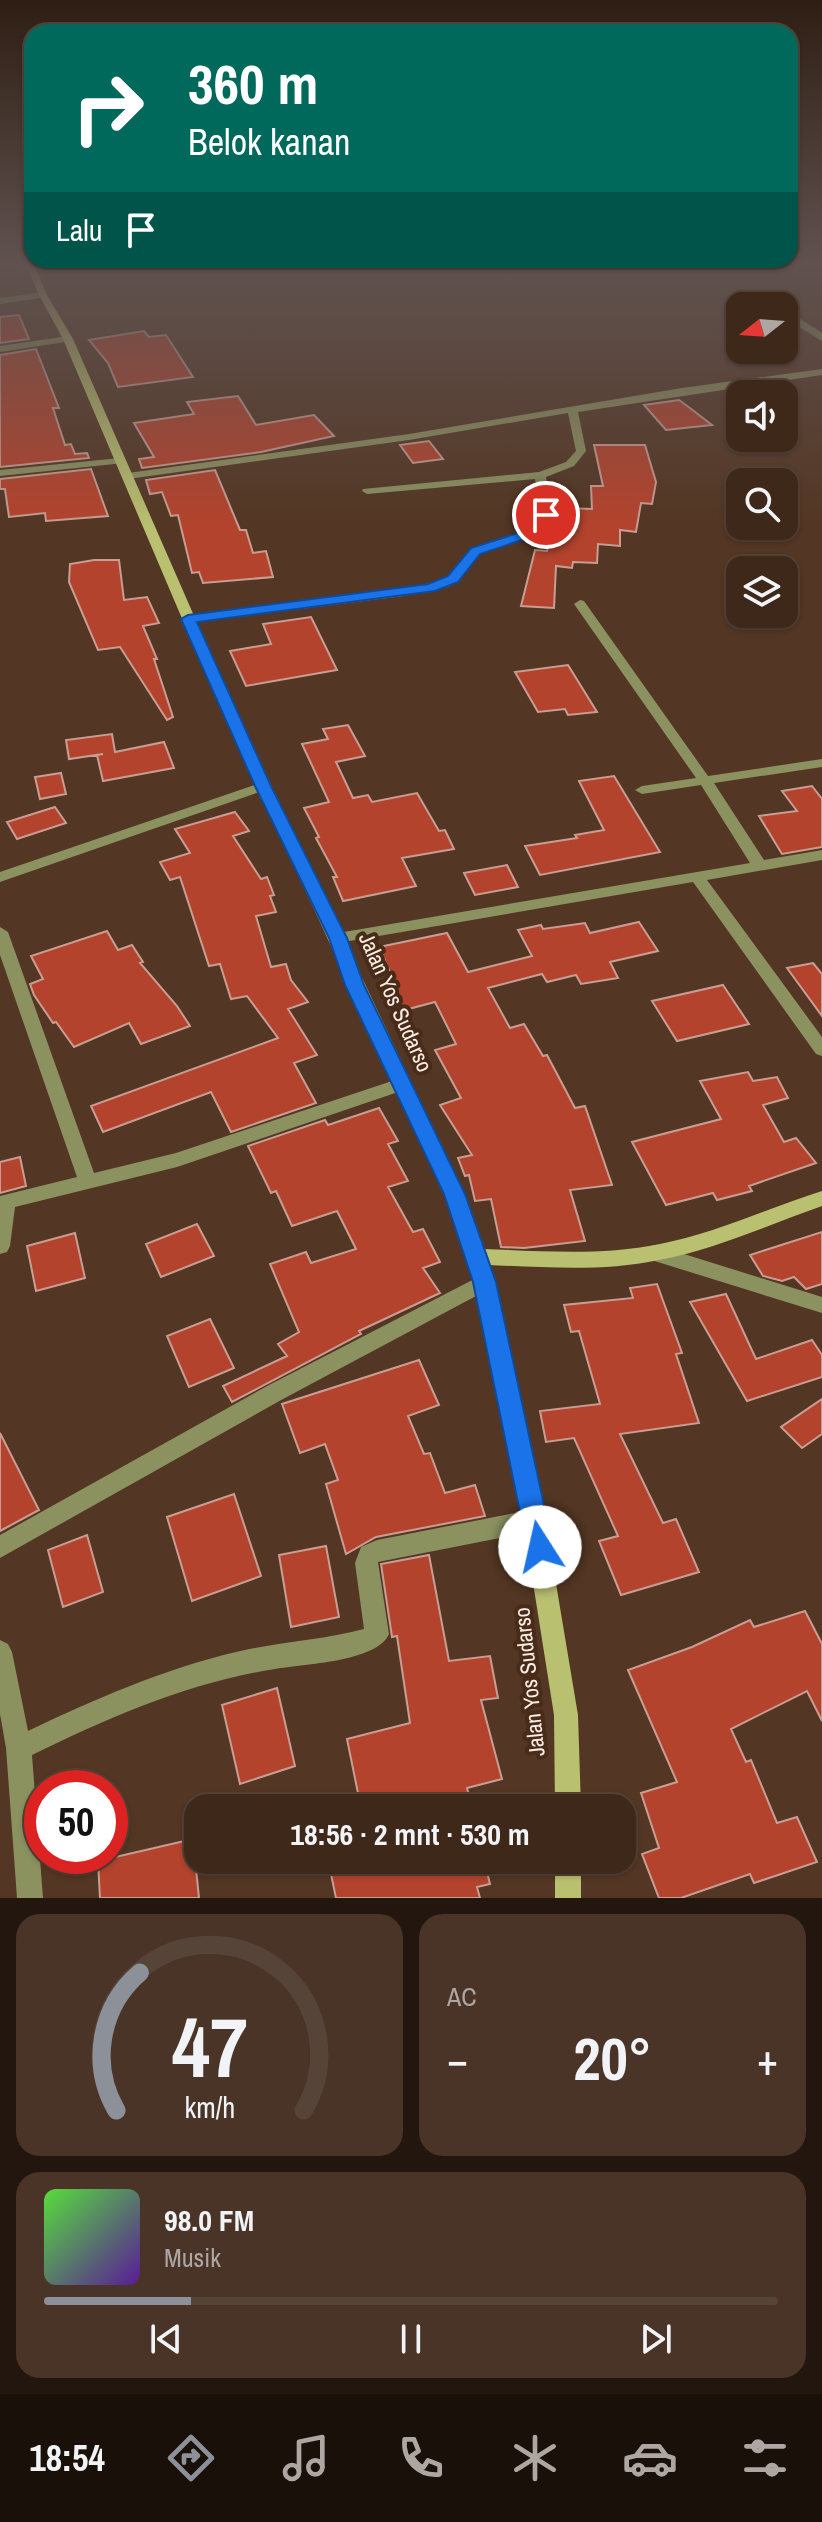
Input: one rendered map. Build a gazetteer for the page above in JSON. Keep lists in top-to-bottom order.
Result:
{
  "streets": {
    "main road": ["Jalan Yos Sudarso"]
  },
  "north": "left",
  "page": {
    "turn": ["360 m", "Belok kanan"],
    "then": "Lalu",
    "limit": "50",
    "trip": "18:56 · 2 mnt · 530 m",
    "tile": "AC",
    "heat": ["−", "20°", "+"],
    "song": ["98.0 FM", "Musik"],
    "tabs": "18:54",
    "gauge": ["47", "km/h"]
  }
}
